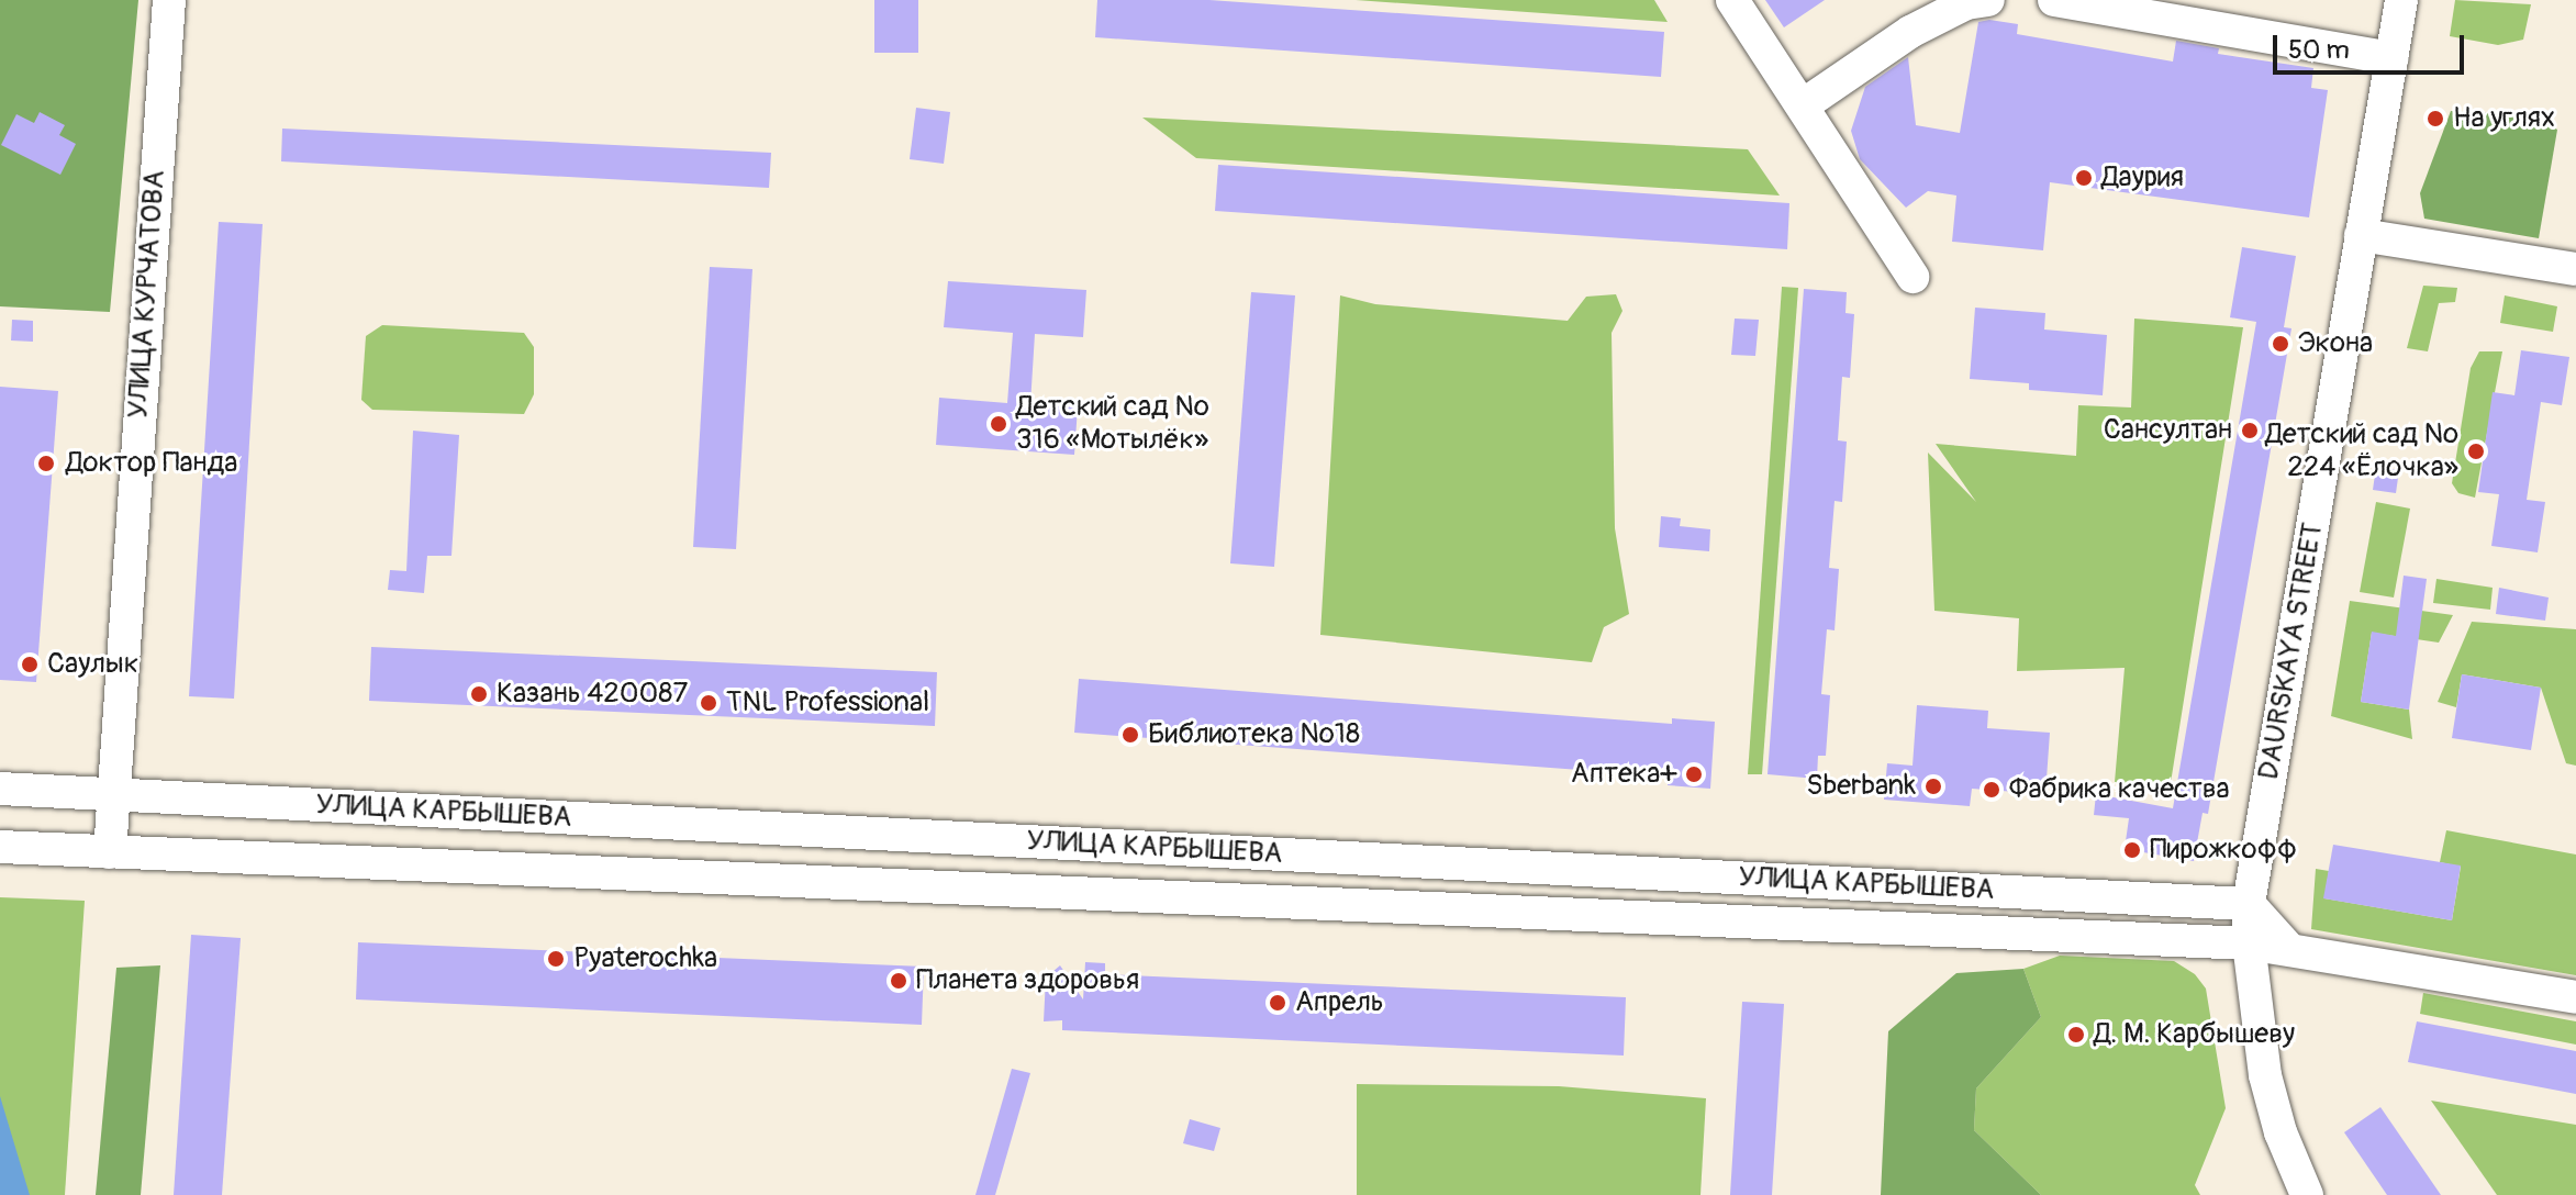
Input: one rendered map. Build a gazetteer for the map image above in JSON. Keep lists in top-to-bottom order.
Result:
{
  "streets": {
    "street": ["УЛИЦА КУРЧАТОВА", "DAURSKAYA STREET", "УЛИЦА КАРБЫШЕВА"]
  },
  "crossings": [
    ["УЛИЦА КУРЧАТОВА", "УЛИЦА КАРБЫШЕВА"],
    ["DAURSKAYA STREET", "УЛИЦА КАРБЫШЕВА"]
  ],
  "places": [
    "На углях",
    "Даурия",
    "Экона",
    "Детский сад № 316 «Мотылёк»",
    "Сансултан",
    "Детский сад № 224 «Ёлочка»",
    "Доктор Панда",
    "Саулык",
    "Казань 420087",
    "TNL Professional",
    "Библиотека №18",
    "Аптека+",
    "Sberbank",
    "Фабрика качества",
    "Пирожкофф",
    "Pyaterochka",
    "Планета здоровья",
    "Апрель",
    "Д. М. Карбышеву"
  ],
  "scale_bar": "50 m"
}
